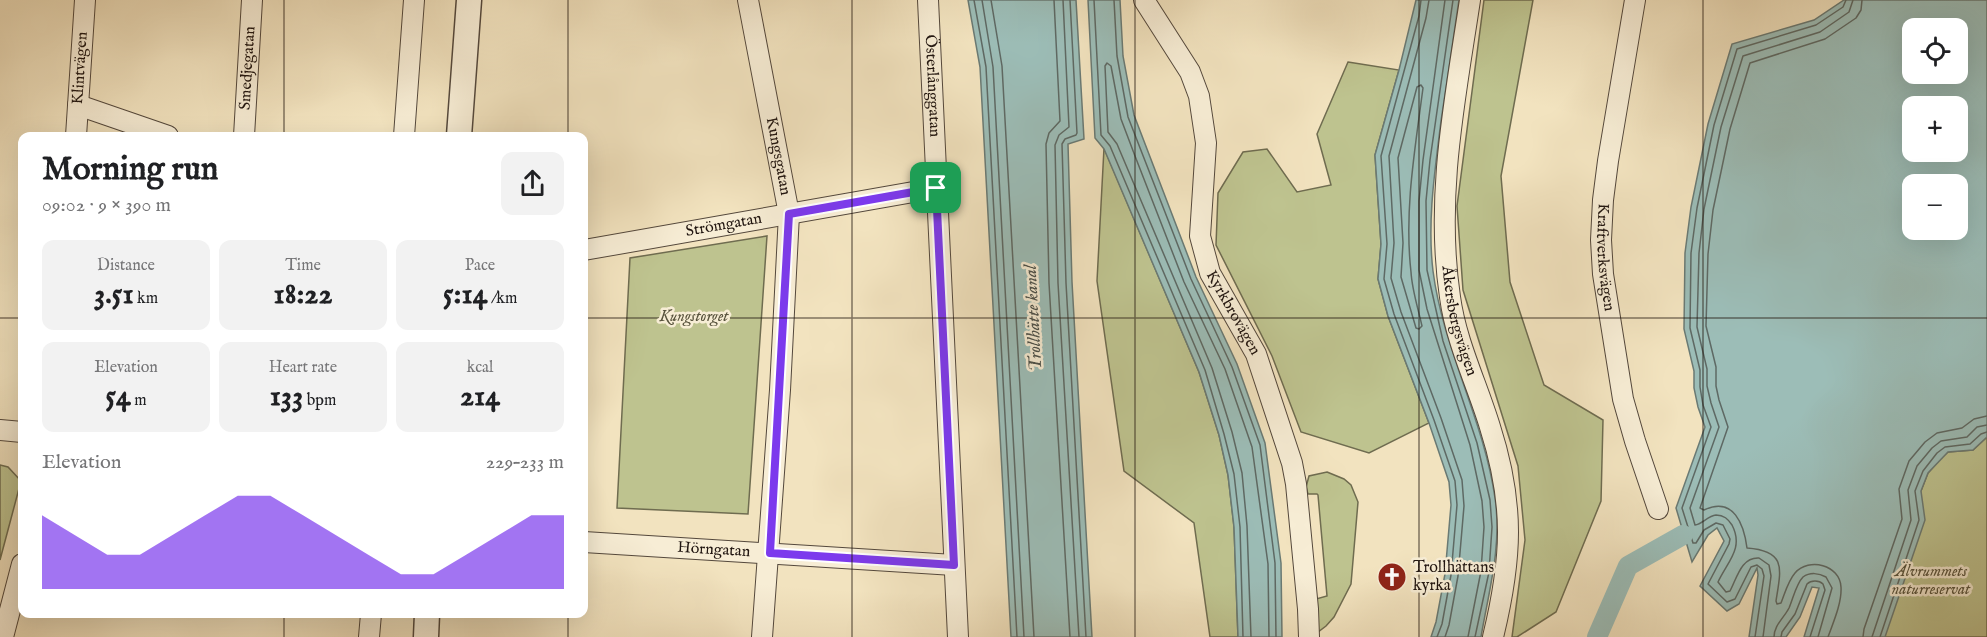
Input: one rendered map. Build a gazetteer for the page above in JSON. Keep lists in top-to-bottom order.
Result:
{
  "streets": {
    "street": [
      "Klintvägen",
      "Smedjegatan",
      "Österlånggatan",
      "Kungsgatan",
      "Strömgatan",
      "Kraftverksvägen",
      "Kyrkbrovägen",
      "Åkersbergsvägen",
      "Hörngatan"
    ]
  },
  "crossings": [
    ["Österlånggatan", "Strömgatan"],
    ["Österlånggatan", "Hörngatan"],
    ["Kungsgatan", "Strömgatan"],
    ["Kungsgatan", "Hörngatan"]
  ],
  "water": ["Trollhätte kanal"],
  "parks": ["Kungstorget", "Älvrummets naturreservat"],
  "places": {
    "church": ["Trollhättans kyrka"]
  },
  "page": {
    "map_buttons": ["+", "−"],
    "heading": ["Morning run", "09:02 · 9 × 390 m"],
    "stats": [
      ["Distance", "3.51 km"],
      ["Time", "18:22"],
      ["Pace", "5:14 /km"],
      ["Elevation", "54 m"],
      ["Heart rate", "133 bpm"],
      ["kcal", "214"]
    ],
    "chart": ["Elevation", "229–233 m"]
  }
}
